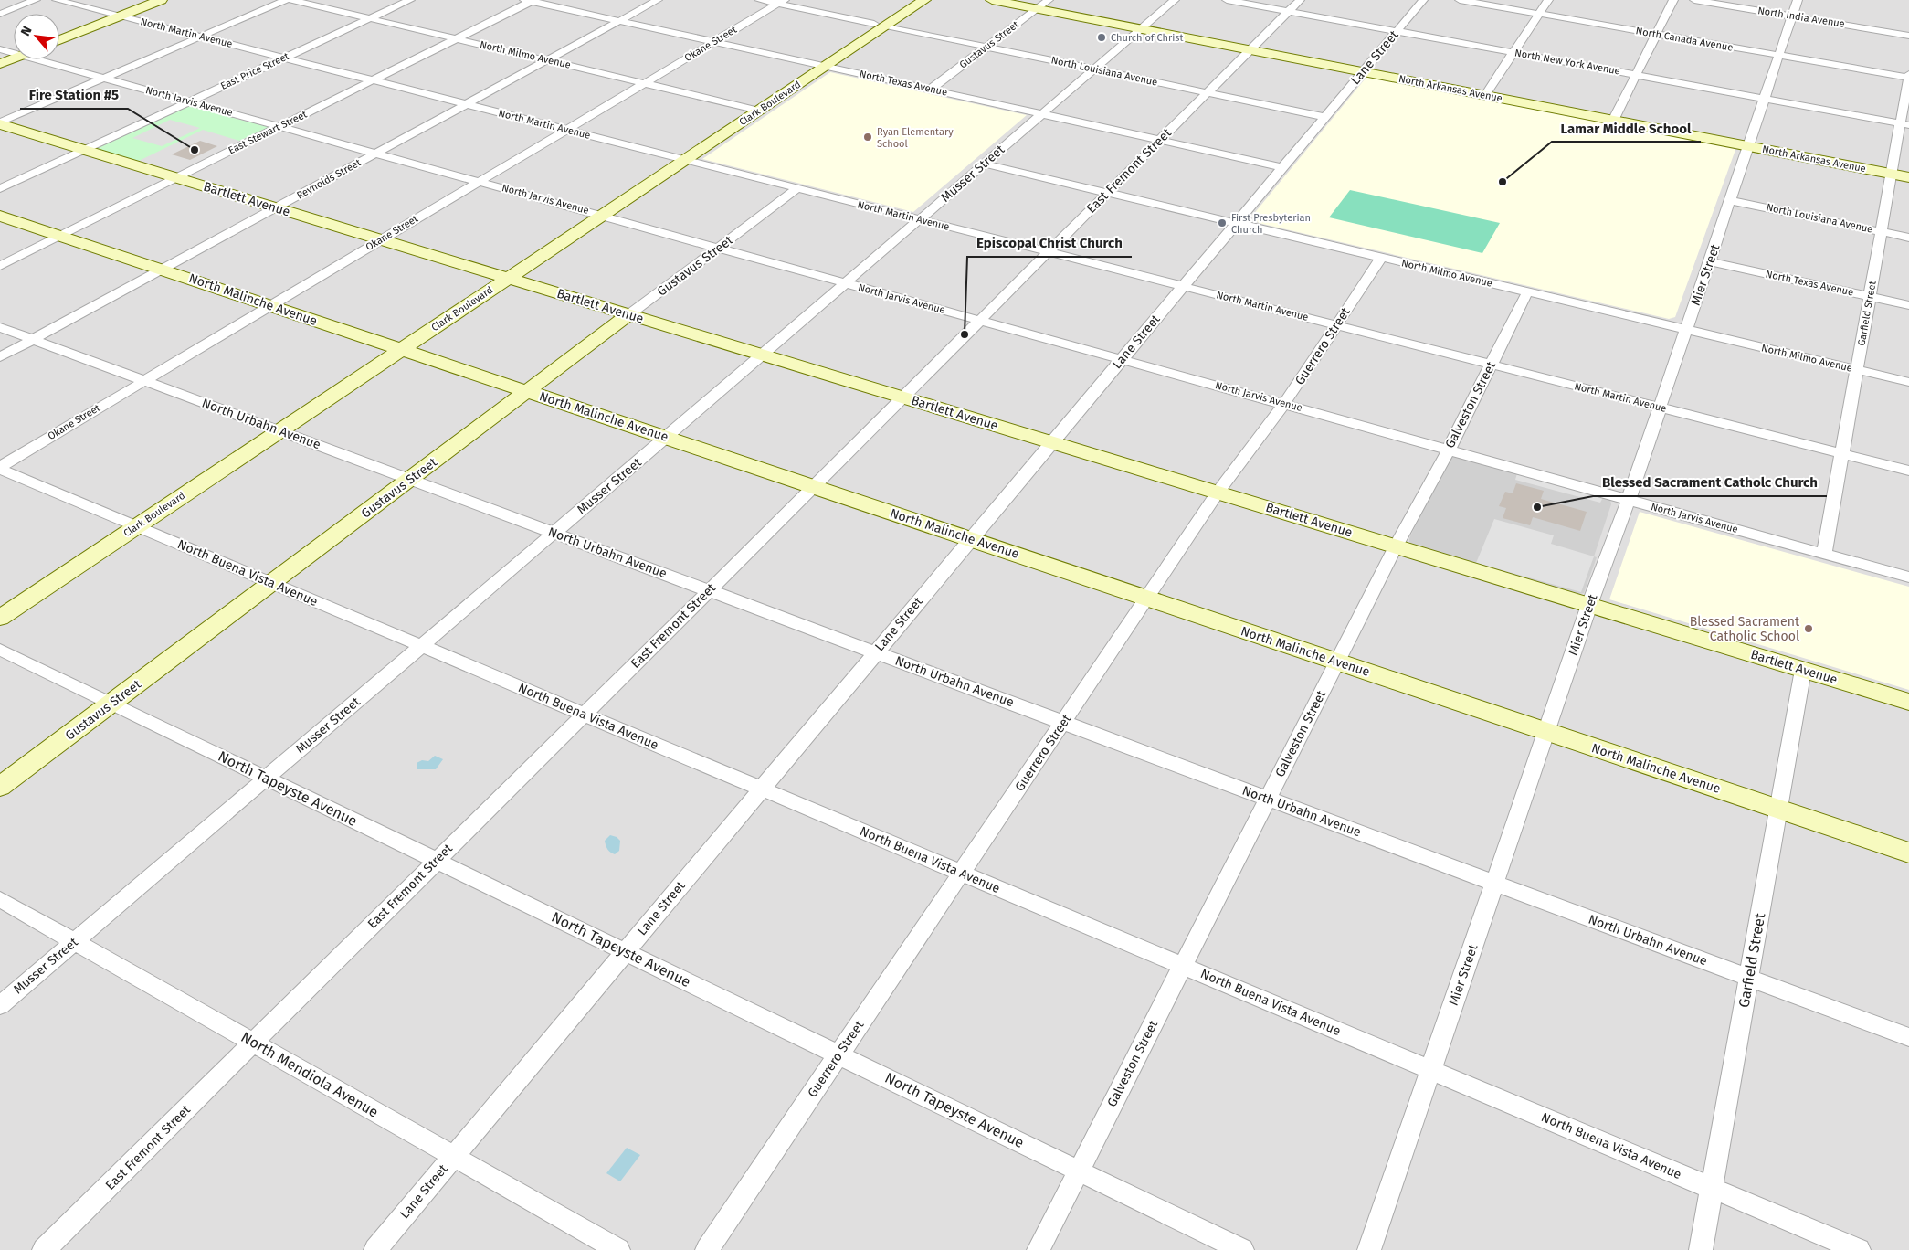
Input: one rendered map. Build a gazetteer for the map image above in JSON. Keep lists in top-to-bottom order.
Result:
{
  "streets": {
    "main road": [
      "Gustavus Street",
      "North Arkansas Avenue",
      "Clark Boulevard",
      "Bartlett Avenue",
      "North Malinche Avenue"
    ],
    "street": [
      "North India Avenue",
      "North Martin Avenue",
      "North Canada Avenue",
      "Okane Street",
      "North Milmo Avenue",
      "Lane Street",
      "North New York Avenue",
      "East Price Street",
      "North Louisiana Avenue",
      "North Texas Avenue",
      "North Jarvis Avenue",
      "East Stewart Street",
      "East Fremont Street",
      "Musser Street",
      "Reynolds Street",
      "Mier Street",
      "Garfield Street",
      "Guerrero Street",
      "Galveston Street",
      "North Urbahn Avenue",
      "North Buena Vista Avenue",
      "North Tapeyste Avenue",
      "North Mendiola Avenue"
    ]
  },
  "crossings": [
    ["North India Avenue", "Mier Street"],
    ["North Martin Avenue", "Okane Street"],
    ["North Martin Avenue", "Gustavus Street"],
    ["North Martin Avenue", "Lane Street"],
    ["North Martin Avenue", "East Price Street"],
    ["North Martin Avenue", "Clark Boulevard"],
    ["North Martin Avenue", "East Stewart Street"],
    ["North Martin Avenue", "East Fremont Street"],
    ["North Martin Avenue", "Musser Street"],
    ["North Martin Avenue", "Reynolds Street"],
    ["North Martin Avenue", "Mier Street"],
    ["North Martin Avenue", "Garfield Street"],
    ["North Martin Avenue", "Guerrero Street"],
    ["North Martin Avenue", "Galveston Street"],
    ["North Canada Avenue", "Mier Street"],
    ["North Canada Avenue", "Garfield Street"],
    ["Okane Street", "North Milmo Avenue"],
    ["Okane Street", "North Louisiana Avenue"],
    ["Okane Street", "North Texas Avenue"],
    ["Okane Street", "North Jarvis Avenue"],
    ["Okane Street", "Bartlett Avenue"],
    ["Okane Street", "North Malinche Avenue"],
    ["Okane Street", "North Urbahn Avenue"],
    ["Okane Street", "North Buena Vista Avenue"],
    ["Gustavus Street", "North Louisiana Avenue"],
    ["Gustavus Street", "North Texas Avenue"],
    ["Gustavus Street", "North Arkansas Avenue"],
    ["Gustavus Street", "North Jarvis Avenue"],
    ["Gustavus Street", "Bartlett Avenue"],
    ["Gustavus Street", "North Malinche Avenue"],
    ["Gustavus Street", "North Urbahn Avenue"],
    ["Gustavus Street", "North Buena Vista Avenue"],
    ["Gustavus Street", "North Tapeyste Avenue"],
    ["North Milmo Avenue", "Lane Street"],
    ["North Milmo Avenue", "East Price Street"],
    ["North Milmo Avenue", "Clark Boulevard"],
    ["North Milmo Avenue", "East Stewart Street"],
    ["North Milmo Avenue", "East Fremont Street"],
    ["North Milmo Avenue", "Musser Street"],
    ["North Milmo Avenue", "Reynolds Street"],
    ["North Milmo Avenue", "Mier Street"],
    ["North Milmo Avenue", "Garfield Street"],
    ["North Milmo Avenue", "Guerrero Street"],
    ["North Milmo Avenue", "Galveston Street"],
    ["Lane Street", "North New York Avenue"],
    ["Lane Street", "North Louisiana Avenue"],
    ["Lane Street", "North Texas Avenue"],
    ["Lane Street", "North Arkansas Avenue"],
    ["Lane Street", "North Jarvis Avenue"],
    ["Lane Street", "Bartlett Avenue"],
    ["Lane Street", "North Malinche Avenue"],
    ["Lane Street", "North Urbahn Avenue"],
    ["Lane Street", "North Buena Vista Avenue"],
    ["Lane Street", "North Tapeyste Avenue"],
    ["Lane Street", "North Mendiola Avenue"],
    ["North New York Avenue", "East Fremont Street"],
    ["North New York Avenue", "Mier Street"],
    ["North New York Avenue", "Garfield Street"],
    ["East Price Street", "North Jarvis Avenue"],
    ["East Price Street", "Bartlett Avenue"],
    ["North Louisiana Avenue", "Clark Boulevard"],
    ["North Louisiana Avenue", "East Fremont Street"],
    ["North Louisiana Avenue", "Musser Street"],
    ["North Louisiana Avenue", "Mier Street"],
    ["North Louisiana Avenue", "Garfield Street"],
    ["North Texas Avenue", "Clark Boulevard"],
    ["North Texas Avenue", "East Stewart Street"],
    ["North Texas Avenue", "East Fremont Street"],
    ["North Texas Avenue", "Musser Street"],
    ["North Texas Avenue", "Reynolds Street"],
    ["North Texas Avenue", "Mier Street"],
    ["North Texas Avenue", "Garfield Street"],
    ["North Arkansas Avenue", "East Fremont Street"],
    ["North Arkansas Avenue", "Musser Street"],
    ["North Arkansas Avenue", "Mier Street"],
    ["North Arkansas Avenue", "Garfield Street"],
    ["North Jarvis Avenue", "Clark Boulevard"],
    ["North Jarvis Avenue", "East Stewart Street"],
    ["North Jarvis Avenue", "East Fremont Street"],
    ["North Jarvis Avenue", "Musser Street"],
    ["North Jarvis Avenue", "Reynolds Street"],
    ["North Jarvis Avenue", "Mier Street"],
    ["North Jarvis Avenue", "Garfield Street"],
    ["North Jarvis Avenue", "Guerrero Street"],
    ["North Jarvis Avenue", "Galveston Street"],
    ["Clark Boulevard", "Bartlett Avenue"],
    ["Clark Boulevard", "North Malinche Avenue"],
    ["Clark Boulevard", "North Urbahn Avenue"],
    ["Clark Boulevard", "North Buena Vista Avenue"],
    ["East Stewart Street", "Bartlett Avenue"],
    ["East Stewart Street", "North Malinche Avenue"],
    ["East Fremont Street", "Bartlett Avenue"],
    ["East Fremont Street", "North Malinche Avenue"],
    ["East Fremont Street", "North Urbahn Avenue"],
    ["East Fremont Street", "North Buena Vista Avenue"],
    ["East Fremont Street", "North Tapeyste Avenue"],
    ["East Fremont Street", "North Mendiola Avenue"],
    ["Musser Street", "Bartlett Avenue"],
    ["Musser Street", "North Malinche Avenue"],
    ["Musser Street", "North Urbahn Avenue"],
    ["Musser Street", "North Buena Vista Avenue"],
    ["Musser Street", "North Tapeyste Avenue"],
    ["Musser Street", "North Mendiola Avenue"],
    ["Reynolds Street", "Bartlett Avenue"],
    ["Reynolds Street", "North Malinche Avenue"],
    ["Reynolds Street", "North Urbahn Avenue"],
    ["Bartlett Avenue", "Mier Street"],
    ["Bartlett Avenue", "Garfield Street"],
    ["Bartlett Avenue", "Guerrero Street"],
    ["Bartlett Avenue", "Galveston Street"],
    ["Mier Street", "North Malinche Avenue"],
    ["Mier Street", "North Urbahn Avenue"],
    ["Mier Street", "North Buena Vista Avenue"],
    ["North Malinche Avenue", "Garfield Street"],
    ["North Malinche Avenue", "Guerrero Street"],
    ["North Malinche Avenue", "Galveston Street"],
    ["Garfield Street", "North Urbahn Avenue"],
    ["Garfield Street", "North Buena Vista Avenue"],
    ["Guerrero Street", "North Urbahn Avenue"],
    ["Guerrero Street", "North Buena Vista Avenue"],
    ["Guerrero Street", "North Tapeyste Avenue"],
    ["Galveston Street", "North Urbahn Avenue"],
    ["Galveston Street", "North Buena Vista Avenue"],
    ["Galveston Street", "North Tapeyste Avenue"]
  ],
  "places": [
    "Church of Christ",
    "Ryan Elementary School",
    "Fire Station #5",
    "Lamar Middle School",
    "First Presbyterian Church",
    "Episcopal Christ Church",
    "Blessed Sacrament Catholc Church",
    "Blessed Sacrament Catholic School"
  ],
  "north": "top left"
}
